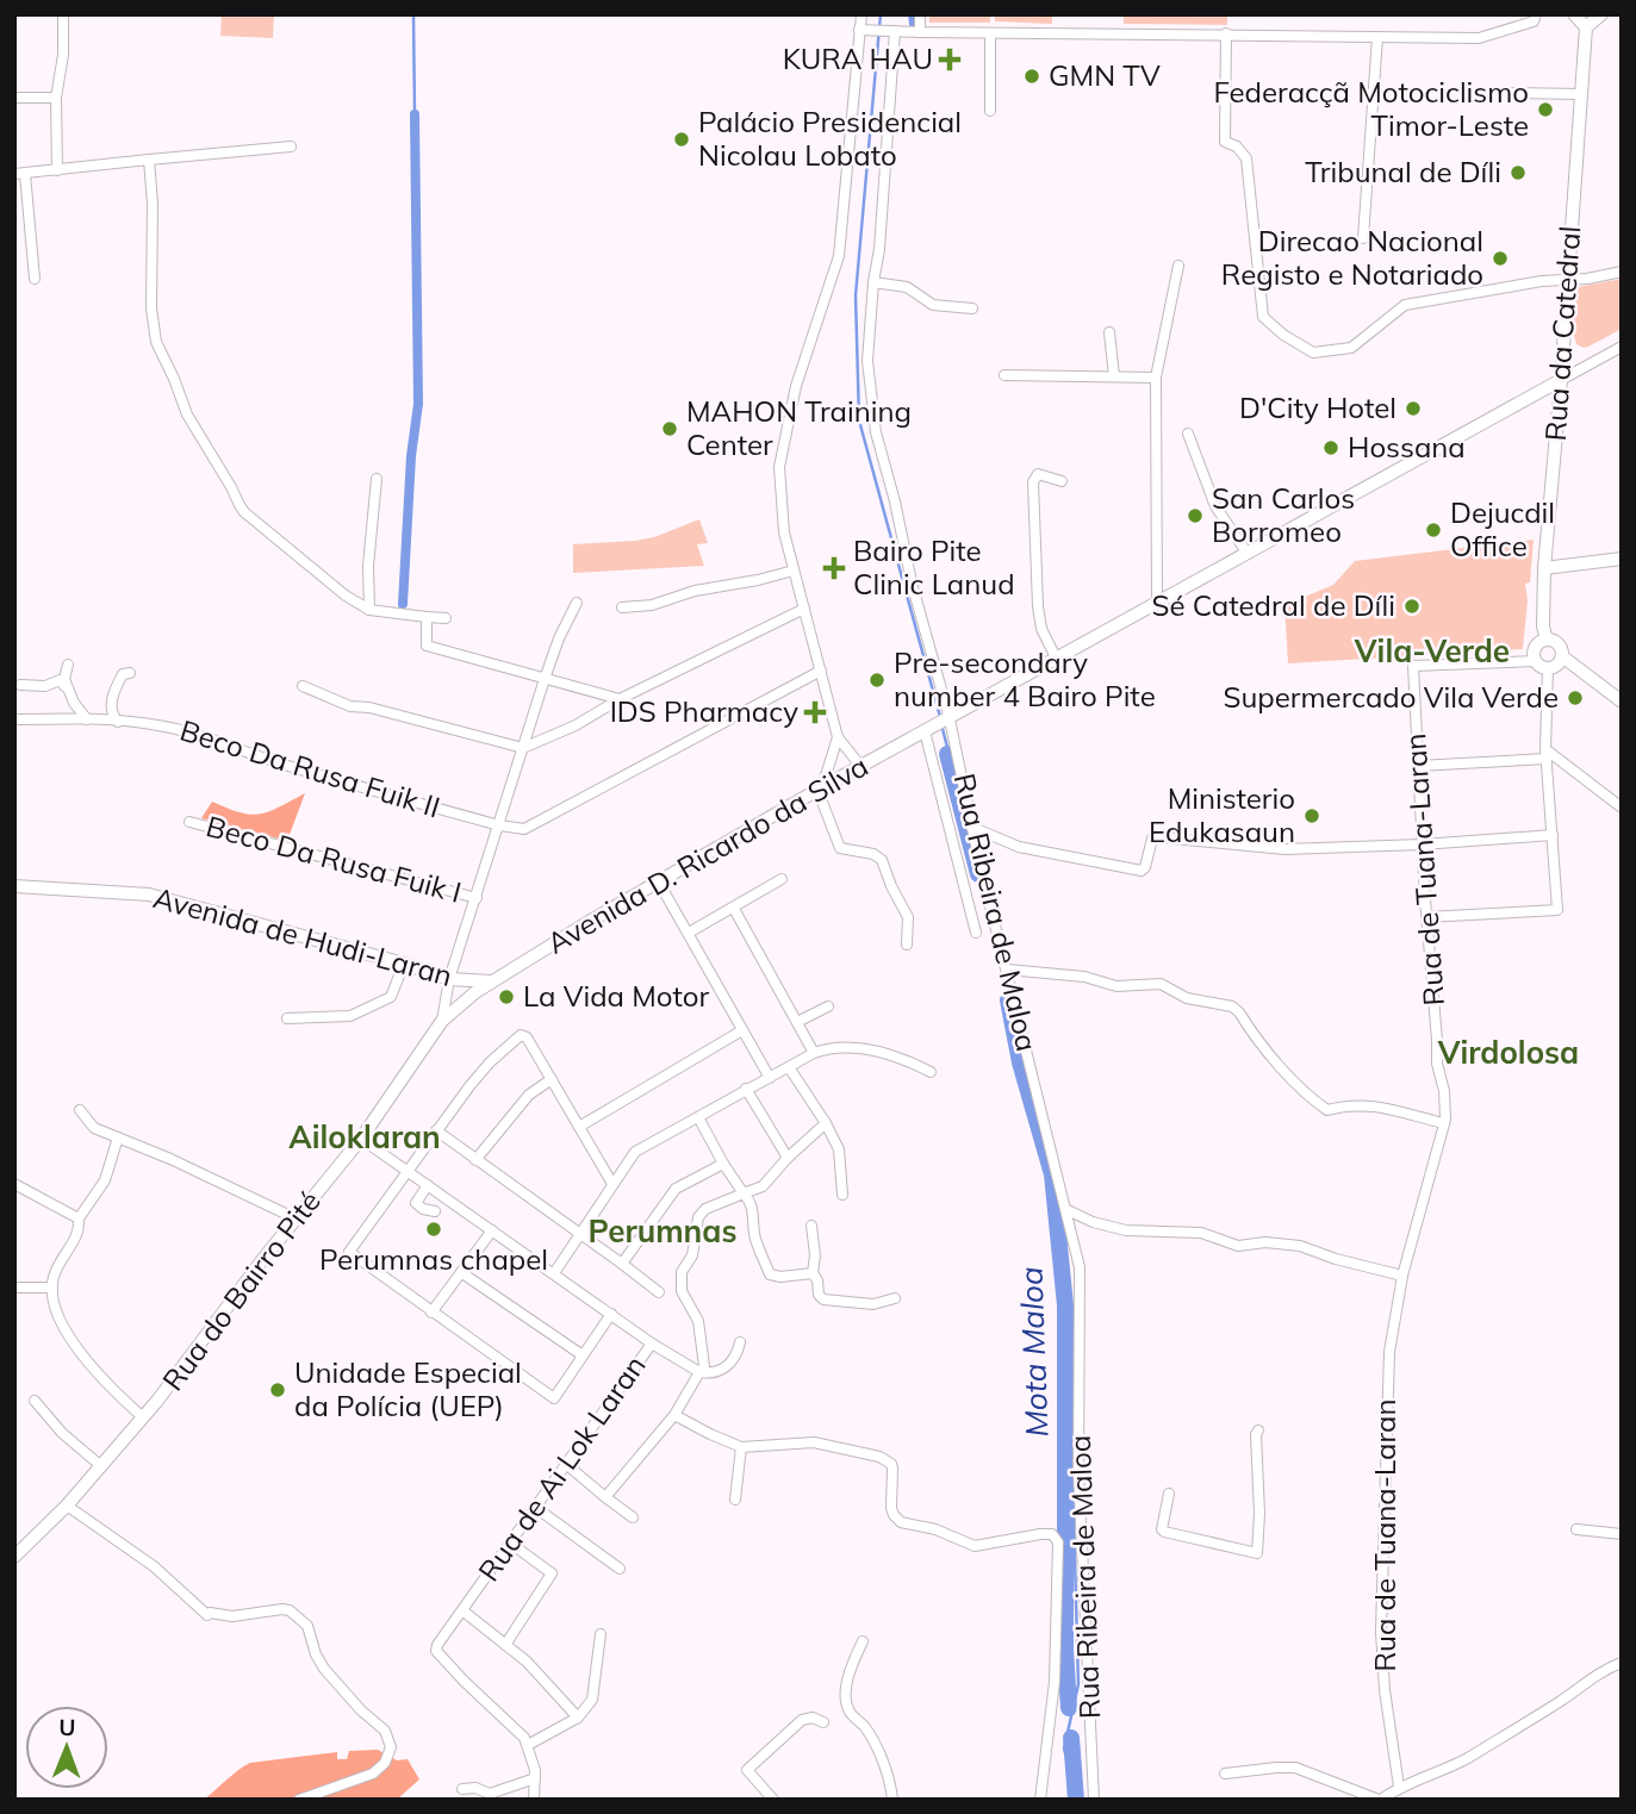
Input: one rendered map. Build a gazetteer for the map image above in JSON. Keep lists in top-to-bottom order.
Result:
{
  "streets": {
    "main road": [
      "Rua da Catedral",
      "Avenida D. Ricardo da Silva",
      "Avenida de Hudi-Laran",
      "Rua do Bairro Pité"
    ],
    "street": [
      "Beco Da Rusa Fuik II",
      "Beco Da Rusa Fuik I",
      "Rua de Tuana-Laran",
      "Rua Ribeira de Maloa",
      "Rua de Ai Lok Laran"
    ]
  },
  "crossings": [
    ["Rua da Catedral", "Rua de Tuana-Laran"],
    ["Avenida D. Ricardo da Silva", "Rua Ribeira de Maloa"],
    ["Avenida D. Ricardo da Silva", "Avenida de Hudi-Laran"],
    ["Avenida D. Ricardo da Silva", "Rua do Bairro Pité"],
    ["Avenida de Hudi-Laran", "Rua do Bairro Pité"],
    ["Rua do Bairro Pité", "Rua de Ai Lok Laran"]
  ],
  "districts": [
    "Vila-Verde",
    "Virdolosa",
    "Ailoklaran",
    "Perumnas"
  ],
  "water": ["Mota Maloa"],
  "places": {
    "health": ["KURA HAU", "Bairo Pite Clinic Lanud", "IDS Pharmacy"],
    "other": [
      "GMN TV",
      "Federacçã Motociclismo Timor-Leste",
      "Palácio Presidencial Nicolau Lobato",
      "Tribunal de Díli",
      "Direcao Nacional Registo e Notariado",
      "D'City Hotel",
      "MAHON Training Center",
      "Hossana",
      "San Carlos Borromeo",
      "Dejucdil Office",
      "Sé Catedral de Díli",
      "Pre-secondary number 4 Bairo Pite",
      "Supermercado Vila Verde",
      "Ministerio Edukasaun",
      "La Vida Motor",
      "Perumnas chapel",
      "Unidade Especial da Polícia (UEP)"
    ]
  },
  "north": "top"
}
